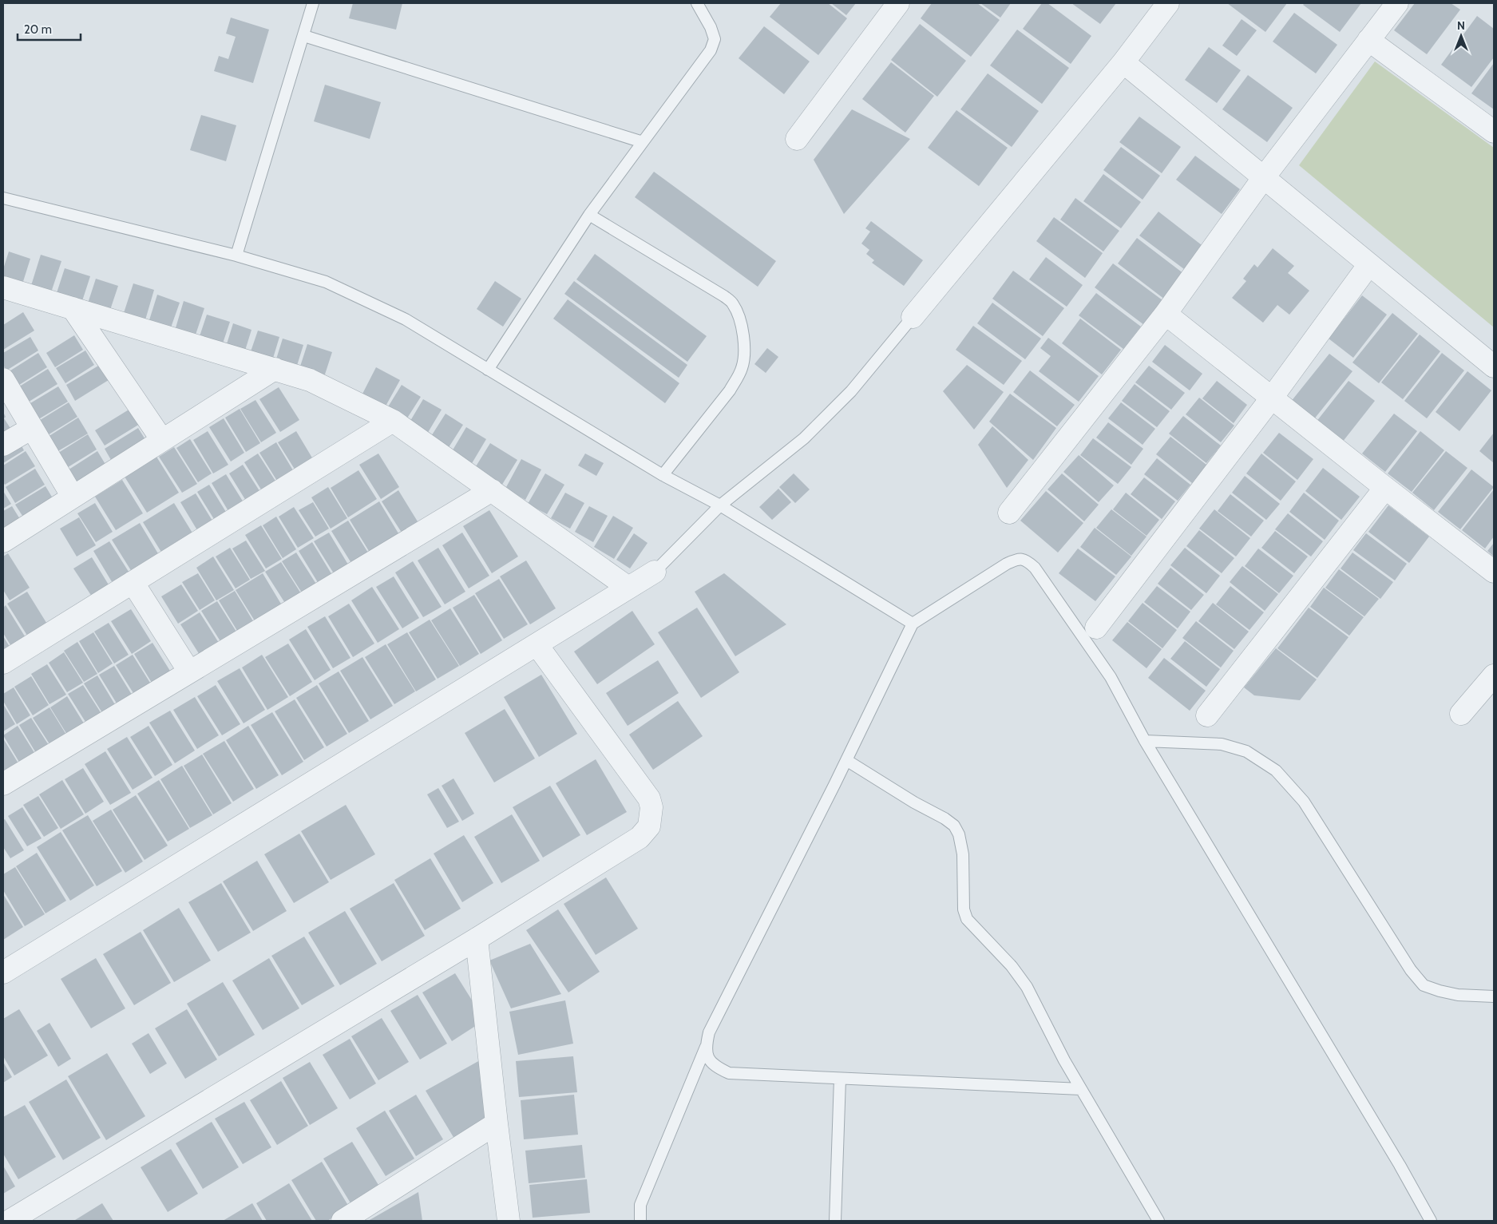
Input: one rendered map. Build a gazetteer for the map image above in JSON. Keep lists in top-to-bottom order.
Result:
{
  "scale_bar": "20 m",
  "north": "top"
}
